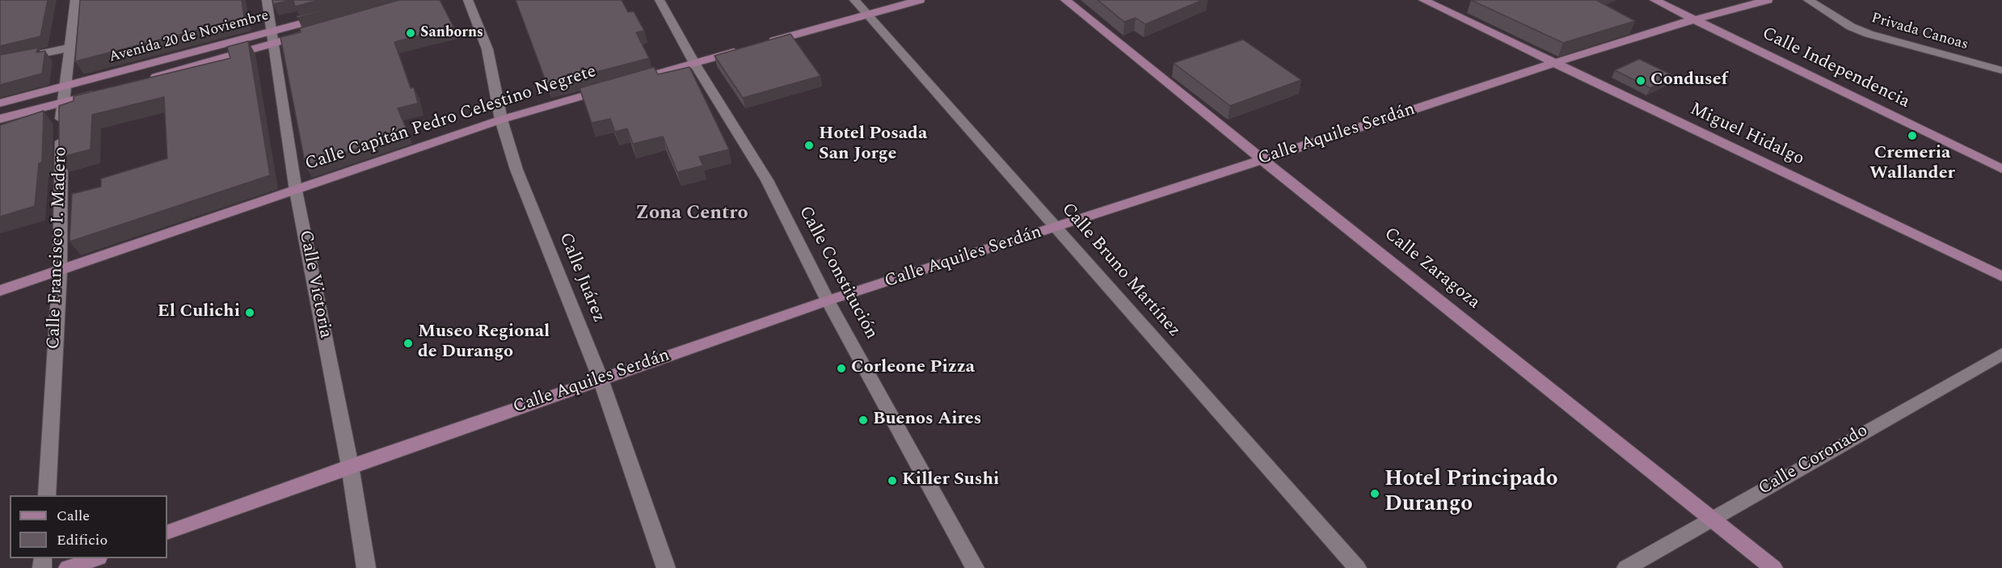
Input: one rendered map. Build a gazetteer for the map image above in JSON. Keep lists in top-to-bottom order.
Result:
{
  "streets": {
    "street": [
      "Privada Canoas",
      "Avenida 20 de Noviembre",
      "Calle Independencia",
      "Calle Capitán Pedro Celestino Negrete",
      "Calle Aquiles Serdán",
      "Miguel Hidalgo",
      "Calle Francisco I. Madero",
      "Calle Zaragoza",
      "Calle Bruno Martínez",
      "Calle Constitución",
      "Calle Juárez",
      "Calle Victoria",
      "Calle Coronado"
    ]
  },
  "crossings": [
    ["Avenida 20 de Noviembre", "Calle Francisco I. Madero"],
    ["Avenida 20 de Noviembre", "Calle Victoria"],
    ["Calle Independencia", "Calle Aquiles Serdán"],
    ["Calle Capitán Pedro Celestino Negrete", "Calle Francisco I. Madero"],
    ["Calle Capitán Pedro Celestino Negrete", "Calle Juárez"],
    ["Calle Capitán Pedro Celestino Negrete", "Calle Victoria"],
    ["Calle Aquiles Serdán", "Miguel Hidalgo"],
    ["Calle Aquiles Serdán", "Calle Zaragoza"],
    ["Calle Aquiles Serdán", "Calle Bruno Martínez"],
    ["Calle Aquiles Serdán", "Calle Constitución"],
    ["Calle Aquiles Serdán", "Calle Juárez"],
    ["Calle Aquiles Serdán", "Calle Victoria"],
    ["Calle Zaragoza", "Calle Coronado"]
  ],
  "districts": ["Zona Centro"],
  "places": [
    "Sanborns",
    "Condusef",
    "Cremeria Wallander",
    "Hotel Posada San Jorge",
    "El Culichi",
    "Museo Regional de Durango",
    "Corleone Pizza",
    "Buenos Aires",
    "Killer Sushi",
    "Hotel Principado Durango"
  ],
  "legend": ["Calle", "Edificio"]
}
